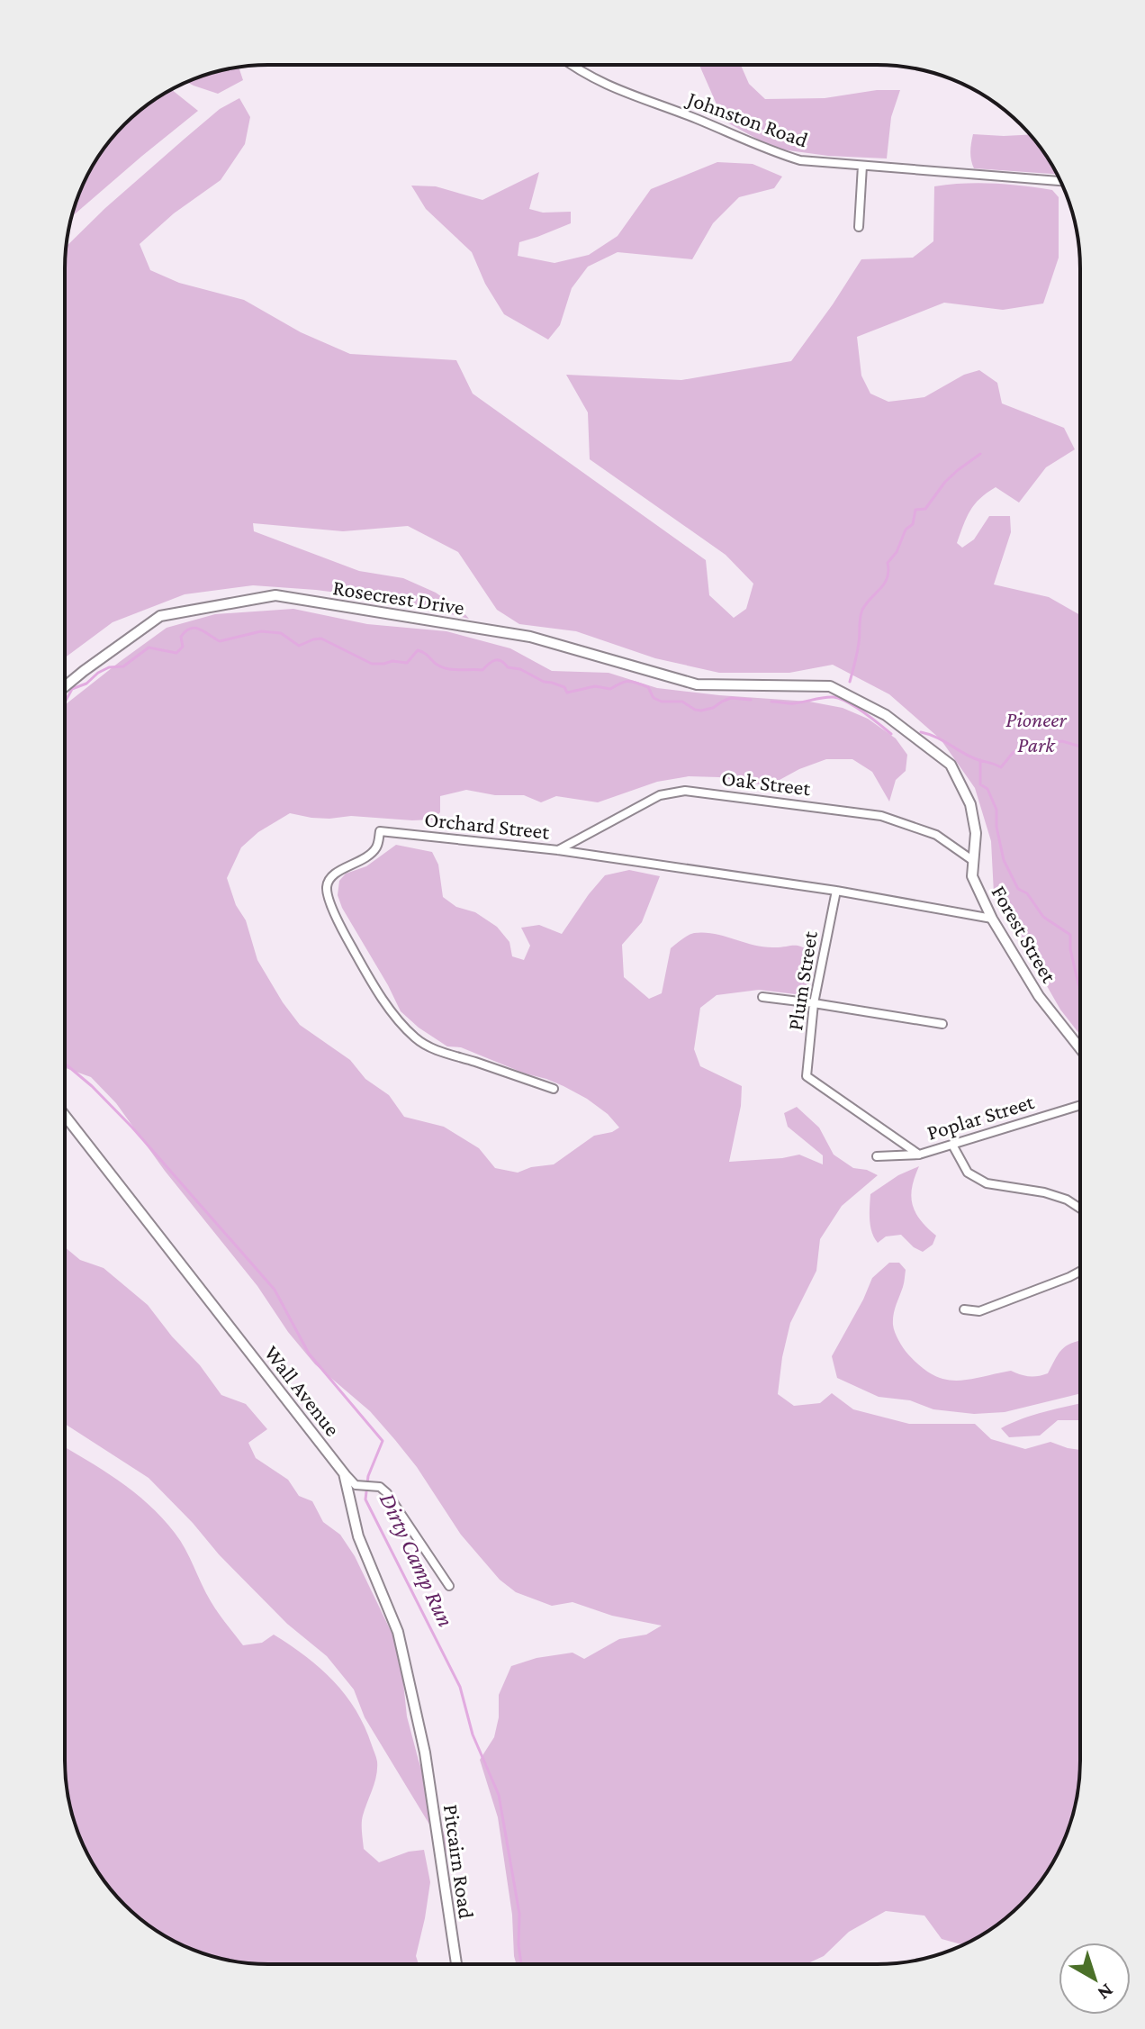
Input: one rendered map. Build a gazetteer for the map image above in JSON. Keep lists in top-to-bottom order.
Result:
{
  "streets": {
    "street": [
      "Johnston Road",
      "Rosecrest Drive",
      "Oak Street",
      "Orchard Street",
      "Forest Street",
      "Plum Street",
      "Poplar Street",
      "Wall Avenue",
      "Pitcairn Road"
    ]
  },
  "crossings": [
    ["Rosecrest Drive", "Forest Street"],
    ["Oak Street", "Orchard Street"],
    ["Oak Street", "Forest Street"],
    ["Orchard Street", "Forest Street"],
    ["Orchard Street", "Plum Street"],
    ["Plum Street", "Poplar Street"],
    ["Wall Avenue", "Pitcairn Road"]
  ],
  "water": ["Dirty Camp Run"],
  "parks": ["Pioneer Park"],
  "north": "bottom right"
}
